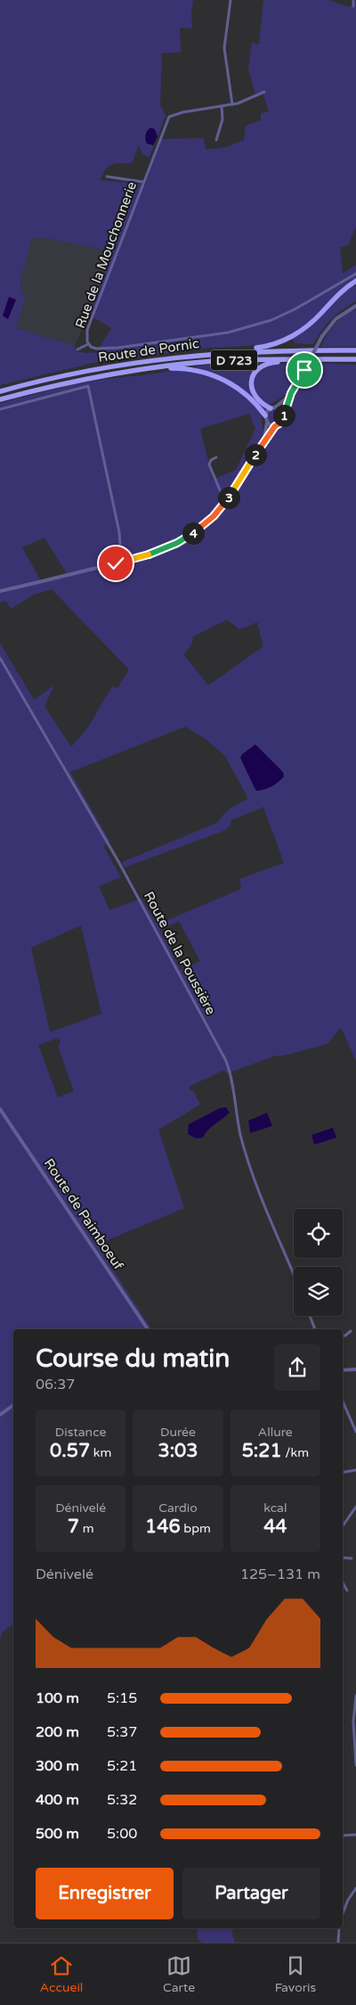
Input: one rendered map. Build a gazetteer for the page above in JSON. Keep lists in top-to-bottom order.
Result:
{
  "streets": {
    "highway": ["Route de Pornic", "D 723"],
    "street": ["Rue de la Mouchonnerie", "Route de la Poussière", "Route de Paimboeuf"]
  },
  "page": {
    "pins": [
      "1",
      "2",
      "3",
      "4"
    ],
    "heading": ["Course du matin", "06:37"],
    "stats": [
      ["Distance", "0.57 km"],
      ["Durée", "3:03"],
      ["Allure", "5:21 /km"],
      ["Dénivelé", "7 m"],
      ["Cardio", "146 bpm"],
      ["kcal", "44"]
    ],
    "chart": ["Dénivelé", "125–131 m"],
    "list": [
      {
        "name": "100 m",
        "note": "5:15"
      },
      {
        "name": "200 m",
        "note": "5:37"
      },
      {
        "name": "300 m",
        "note": "5:21"
      },
      {
        "name": "400 m",
        "note": "5:32"
      },
      {
        "name": "500 m",
        "note": "5:00"
      }
    ],
    "buttons": ["Enregistrer", "Partager"],
    "tabs": ["Accueil", "Carte", "Favoris"]
  }
}
